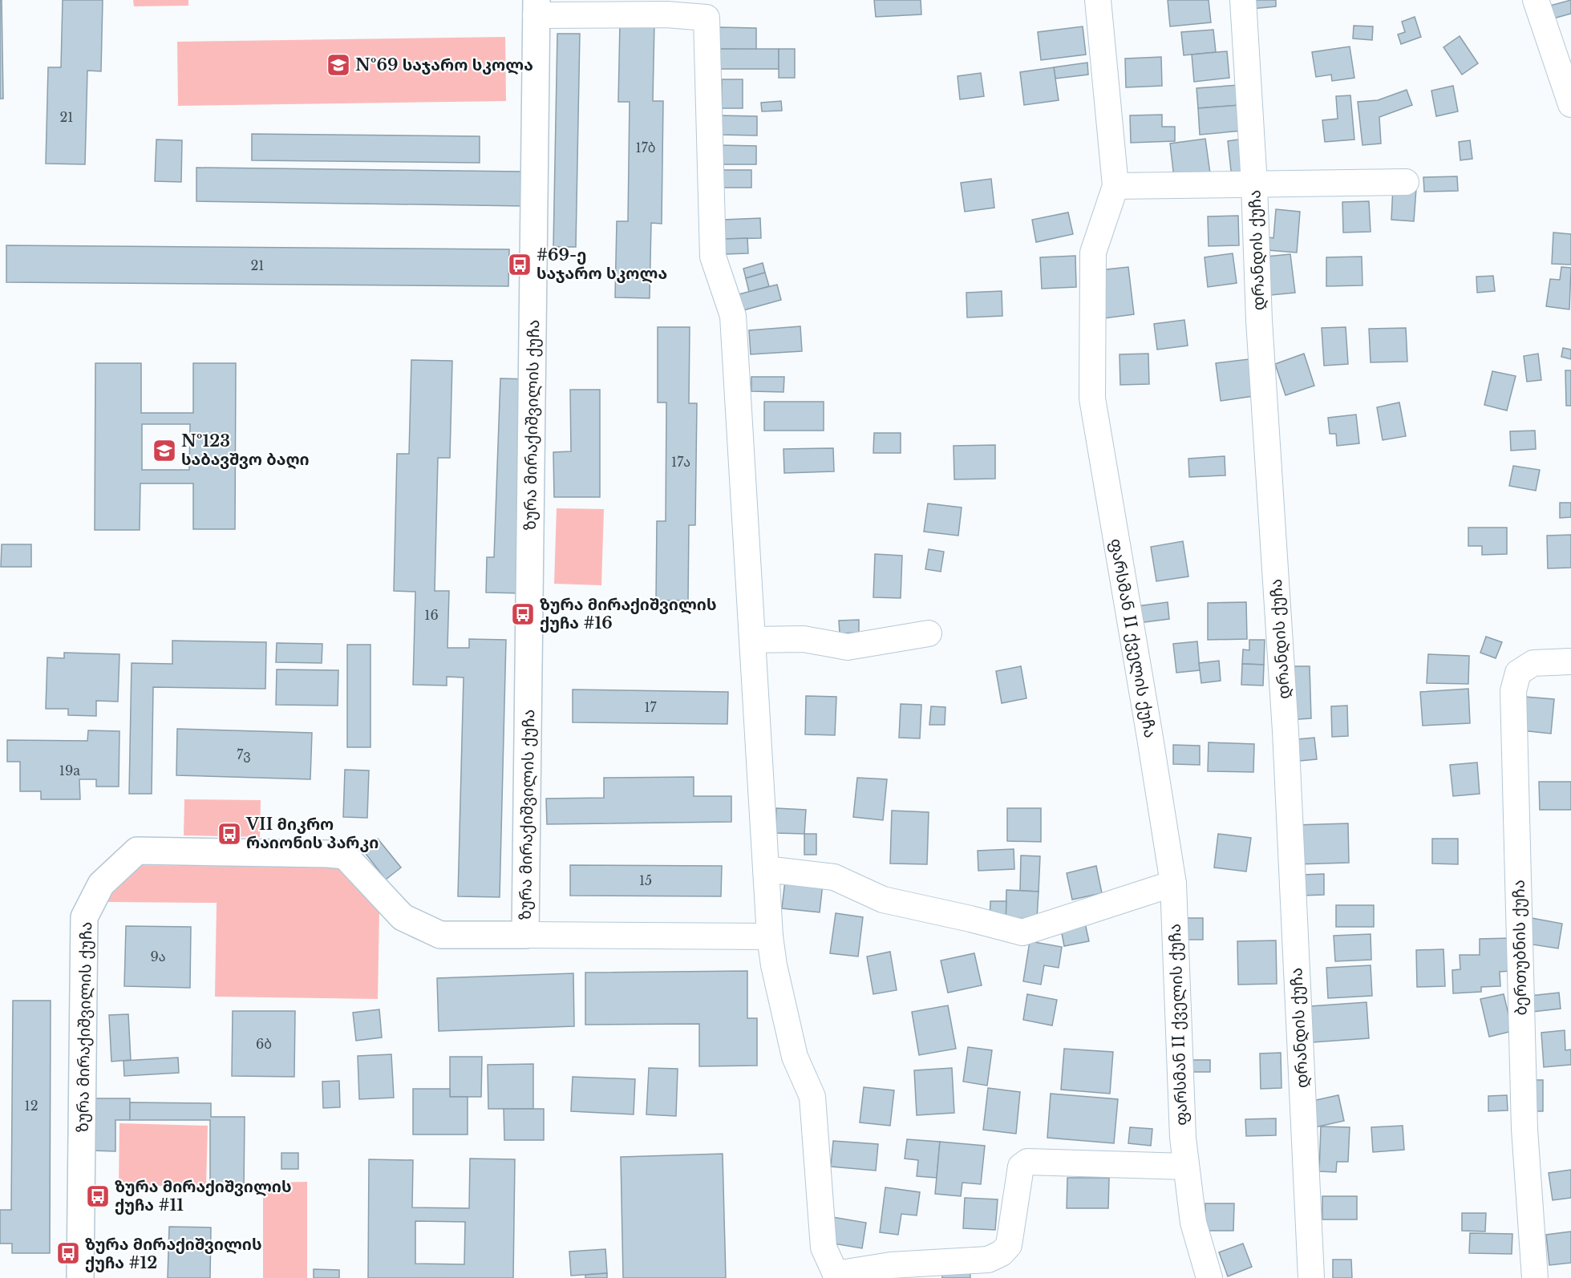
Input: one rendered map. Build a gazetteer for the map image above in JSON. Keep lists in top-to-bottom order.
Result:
{
  "streets": {
    "street": [
      "დრანდის ქუჩა",
      "ზურა მირაქიშვილის ქუჩა",
      "ფარსმან II ქველის ქუჩა",
      "ბერთუბნის ქუჩა"
    ]
  },
  "places": {
    "school or university": ["№69 საჯარო სკოლა", "№123 საბავშვო ბაღი"],
    "bus stop": [
      "#69-ე საჯარო სკოლა",
      "ზურა მირაქიშვილის ქუჩა #16",
      "VII მიკრო რაიონის პარკი",
      "ზურა მირაქიშვილის ქუჩა #11",
      "ზურა მირაქიშვილის ქუჩა #12"
    ]
  },
  "house_numbers": [
    "21",
    "17ბ",
    "21",
    "17ა",
    "16",
    "17",
    "7ვ",
    "19a",
    "15",
    "9ა",
    "6ბ",
    "12"
  ]
}
